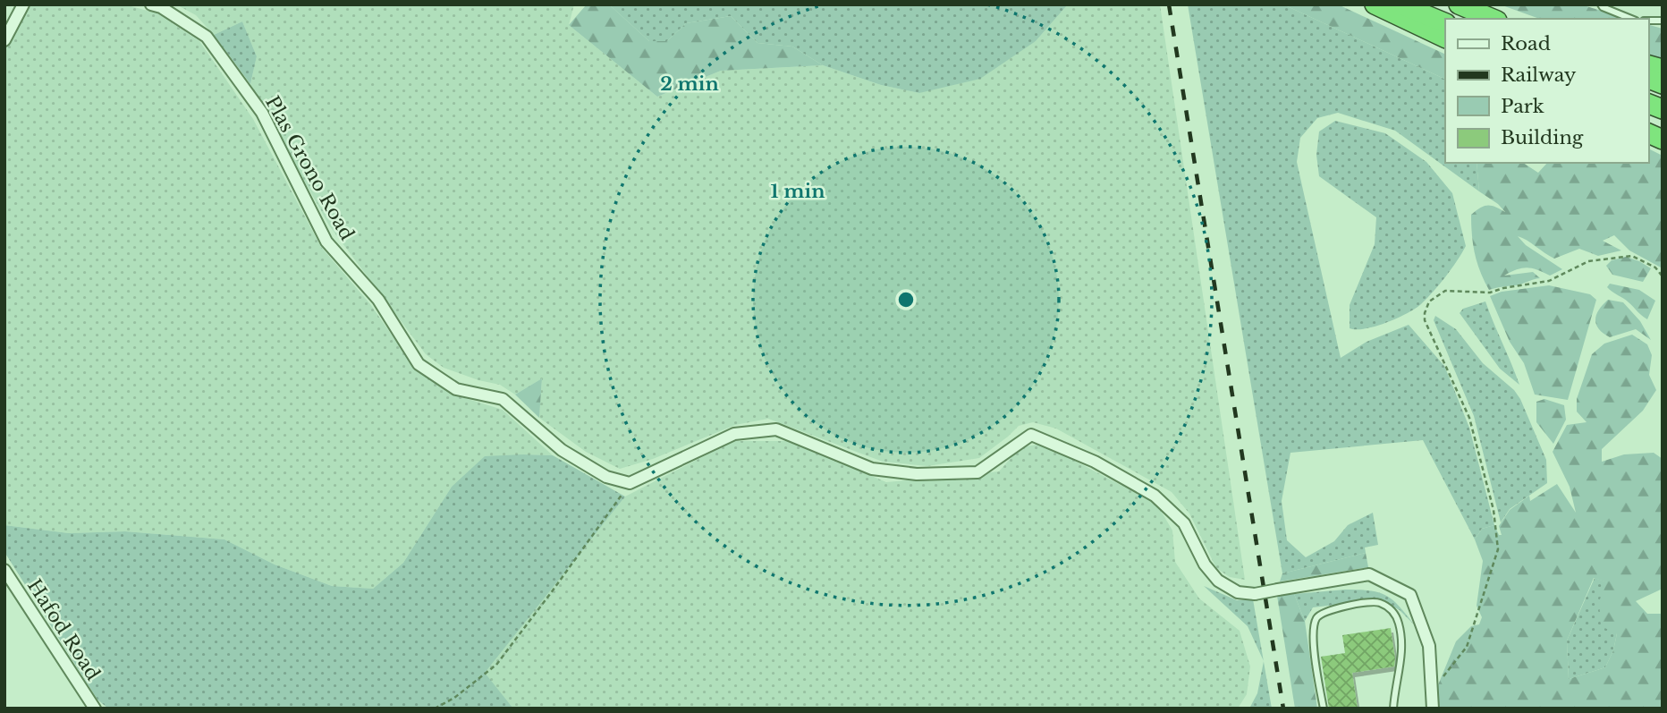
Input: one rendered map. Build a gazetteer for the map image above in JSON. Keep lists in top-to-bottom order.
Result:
{
  "streets": {
    "street": ["Plas Grono Road", "Hafod Road"]
  },
  "legend": [
    "Road",
    "Railway",
    "Park",
    "Building"
  ],
  "rings": ["2 min", "1 min"]
}
